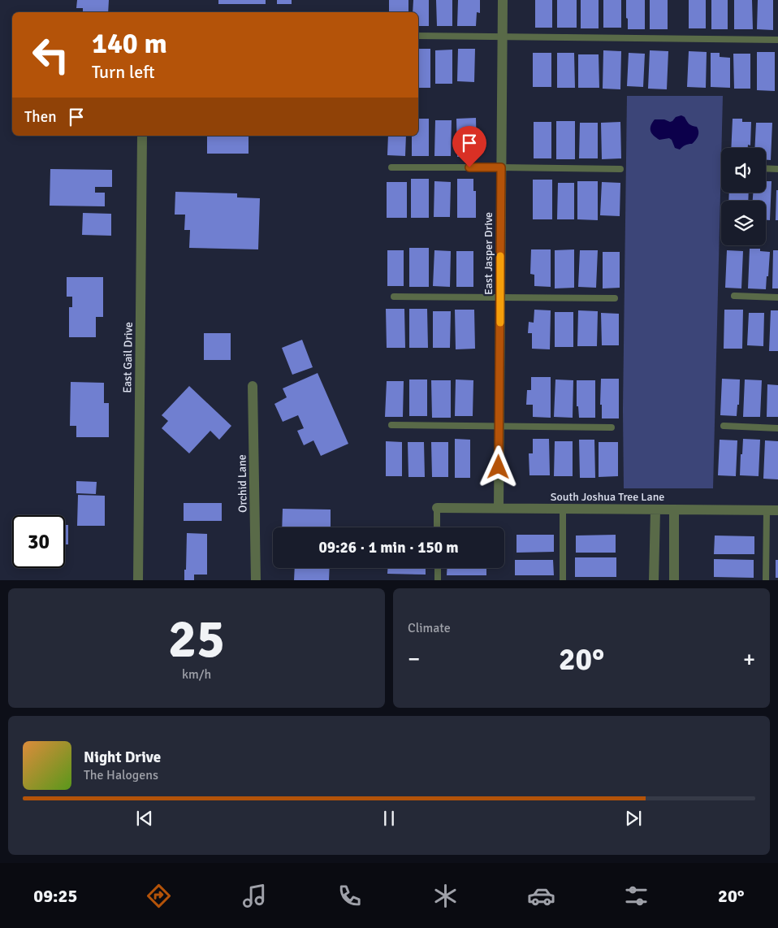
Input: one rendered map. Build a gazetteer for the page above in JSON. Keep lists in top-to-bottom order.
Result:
{
  "streets": {
    "street": [
      "East Jasper Drive",
      "East Gail Drive",
      "Orchid Lane",
      "South Joshua Tree Lane"
    ]
  },
  "crossings": [
    ["East Jasper Drive", "South Joshua Tree Lane"]
  ],
  "page": {
    "turn": ["140 m", "Turn left"],
    "then": "Then",
    "limit": "30",
    "trip": "09:26 · 1 min · 150 m",
    "tile": [
      ["25", "km/h"],
      "Climate"
    ],
    "heat": ["−", "20°", "+"],
    "song": ["Night Drive", "The Halogens"],
    "tabs": ["09:25", "20°"]
  }
}
